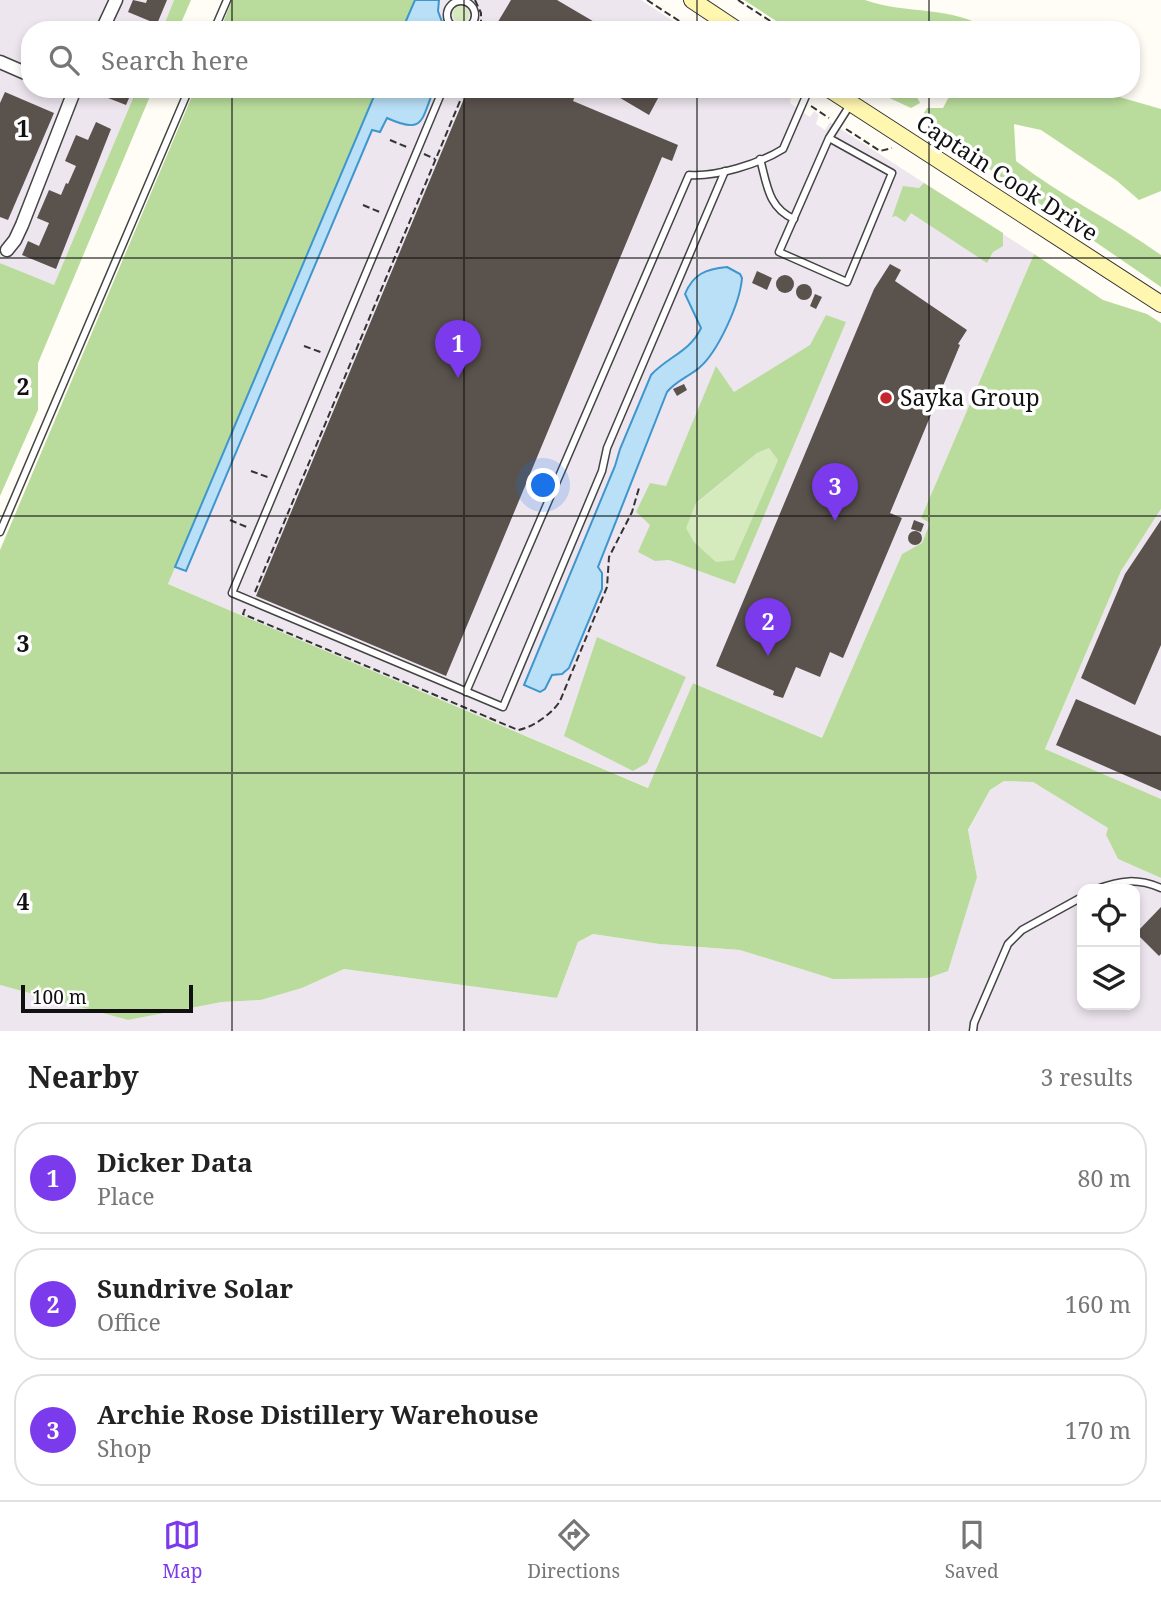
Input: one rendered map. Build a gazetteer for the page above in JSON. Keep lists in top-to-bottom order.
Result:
{
  "streets": {
    "main road": ["Captain Cook Drive"]
  },
  "places": ["Sayka Group"],
  "scale_bar": "100 m",
  "page": {
    "search": "Search here",
    "pins": ["1", "3", "2"],
    "scale": "100 m",
    "heading": ["Nearby", "3 results"],
    "list": [
      {
        "mark": "1",
        "name": "Dicker Data",
        "note": "Place",
        "value": "80 m"
      },
      {
        "mark": "2",
        "name": "Sundrive Solar",
        "note": "Office",
        "value": "160 m"
      },
      {
        "mark": "3",
        "name": "Archie Rose Distillery Warehouse",
        "note": "Shop",
        "value": "170 m"
      }
    ],
    "nav": ["Map", "Directions", "Saved"]
  },
  "grid": {
    "rows": [
      "1",
      "2",
      "3",
      "4"
    ]
  }
}
